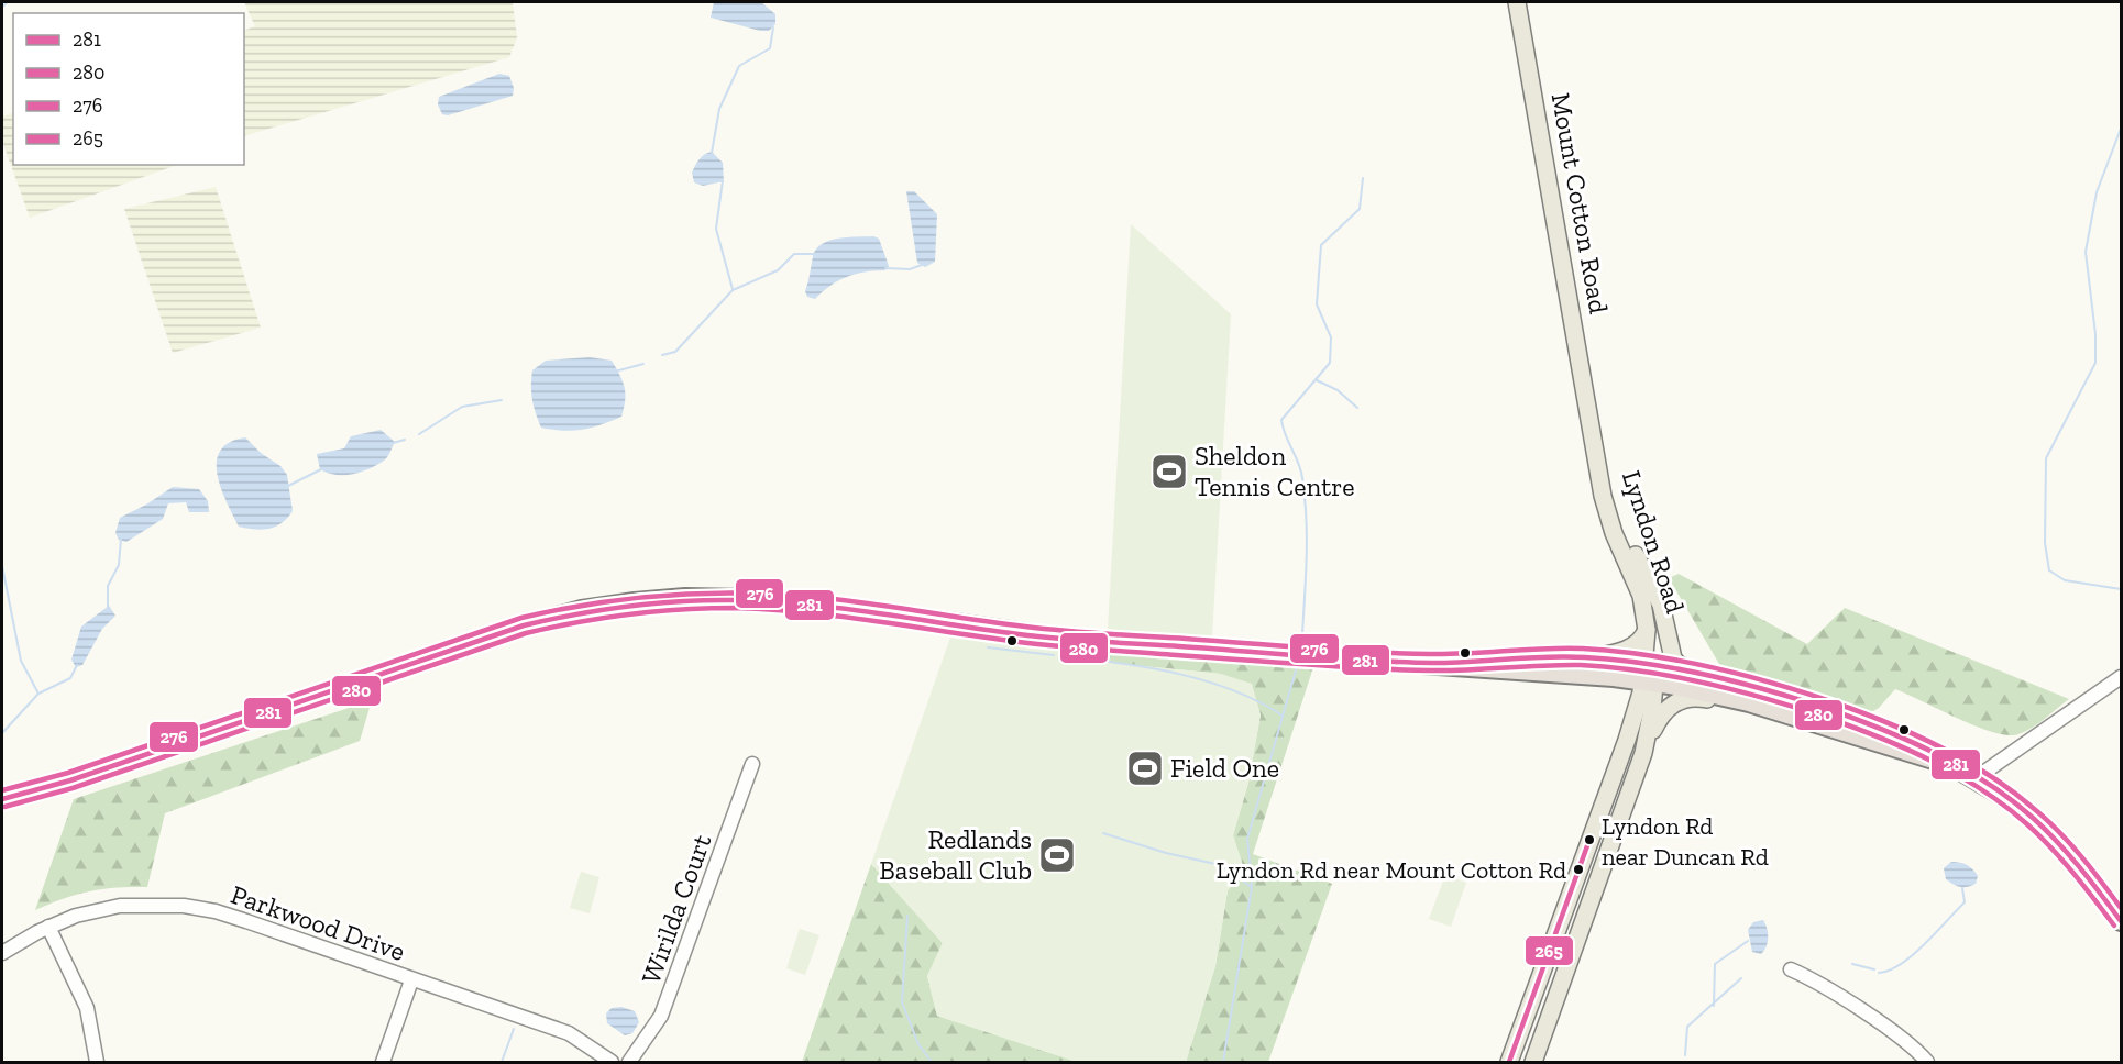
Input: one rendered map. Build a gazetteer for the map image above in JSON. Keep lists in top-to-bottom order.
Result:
{
  "streets": {
    "highway": ["Mount Cotton Road"],
    "main road": ["Lyndon Road"],
    "street": ["Wirilda Court", "Parkwood Drive"]
  },
  "crossings": [
    ["Mount Cotton Road", "Lyndon Road"]
  ],
  "places": {
    "sports": ["Sheldon Tennis Centre", "Field One", "Redlands Baseball Club"],
    "other": ["Lyndon Rd near Duncan Rd", "Lyndon Rd near Mount Cotton Rd"]
  },
  "lines": [
    "transit line 276",
    "transit line 281",
    "transit line 280",
    "transit line 265"
  ],
  "legend": [
    "281",
    "280",
    "276",
    "265"
  ]
}
